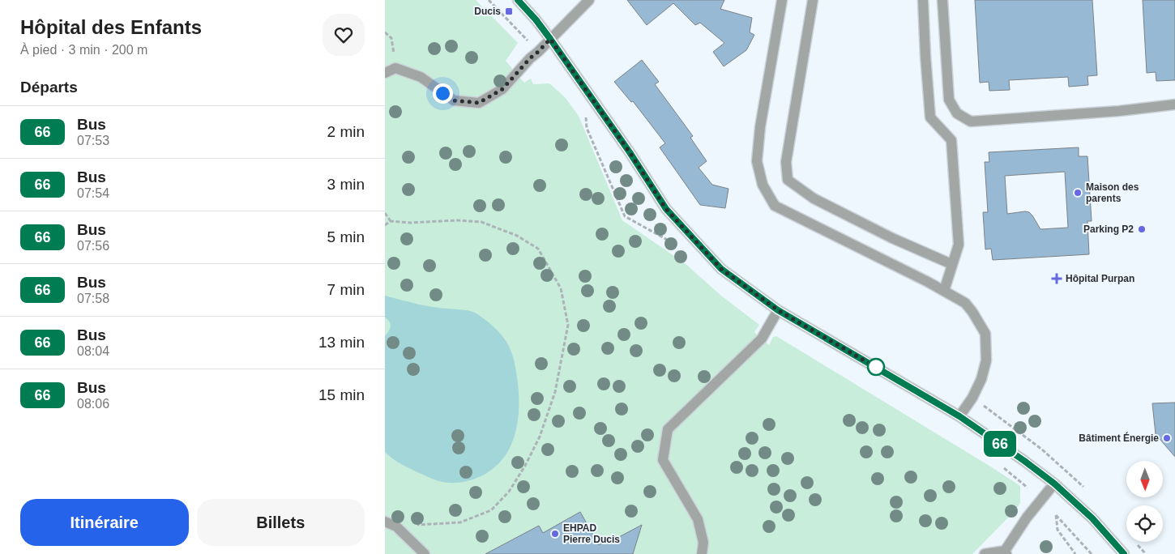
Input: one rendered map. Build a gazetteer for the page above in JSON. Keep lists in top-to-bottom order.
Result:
{
  "places": {
    "transit": ["Ducis"],
    "other": [
      "Maison des parents",
      "Parking P2",
      "Bâtiment Énergie",
      "EHPAD Pierre Ducis"
    ],
    "health": ["Hôpital Purpan"]
  },
  "lines": ["bus line 66"],
  "north": "bottom",
  "page": {
    "heading": [
      ["Hôpital des Enfants", "À pied · 3 min · 200 m"],
      "Départs"
    ],
    "on_map": "66",
    "list": [
      {
        "mark": "66",
        "name": "Bus",
        "note": "07:53",
        "value": "2 min"
      },
      {
        "mark": "66",
        "name": "Bus",
        "note": "07:54",
        "value": "3 min"
      },
      {
        "mark": "66",
        "name": "Bus",
        "note": "07:56",
        "value": "5 min"
      },
      {
        "mark": "66",
        "name": "Bus",
        "note": "07:58",
        "value": "7 min"
      },
      {
        "mark": "66",
        "name": "Bus",
        "note": "08:04",
        "value": "13 min"
      },
      {
        "mark": "66",
        "name": "Bus",
        "note": "08:06",
        "value": "15 min"
      }
    ],
    "buttons": ["Itinéraire", "Billets"]
  }
}
